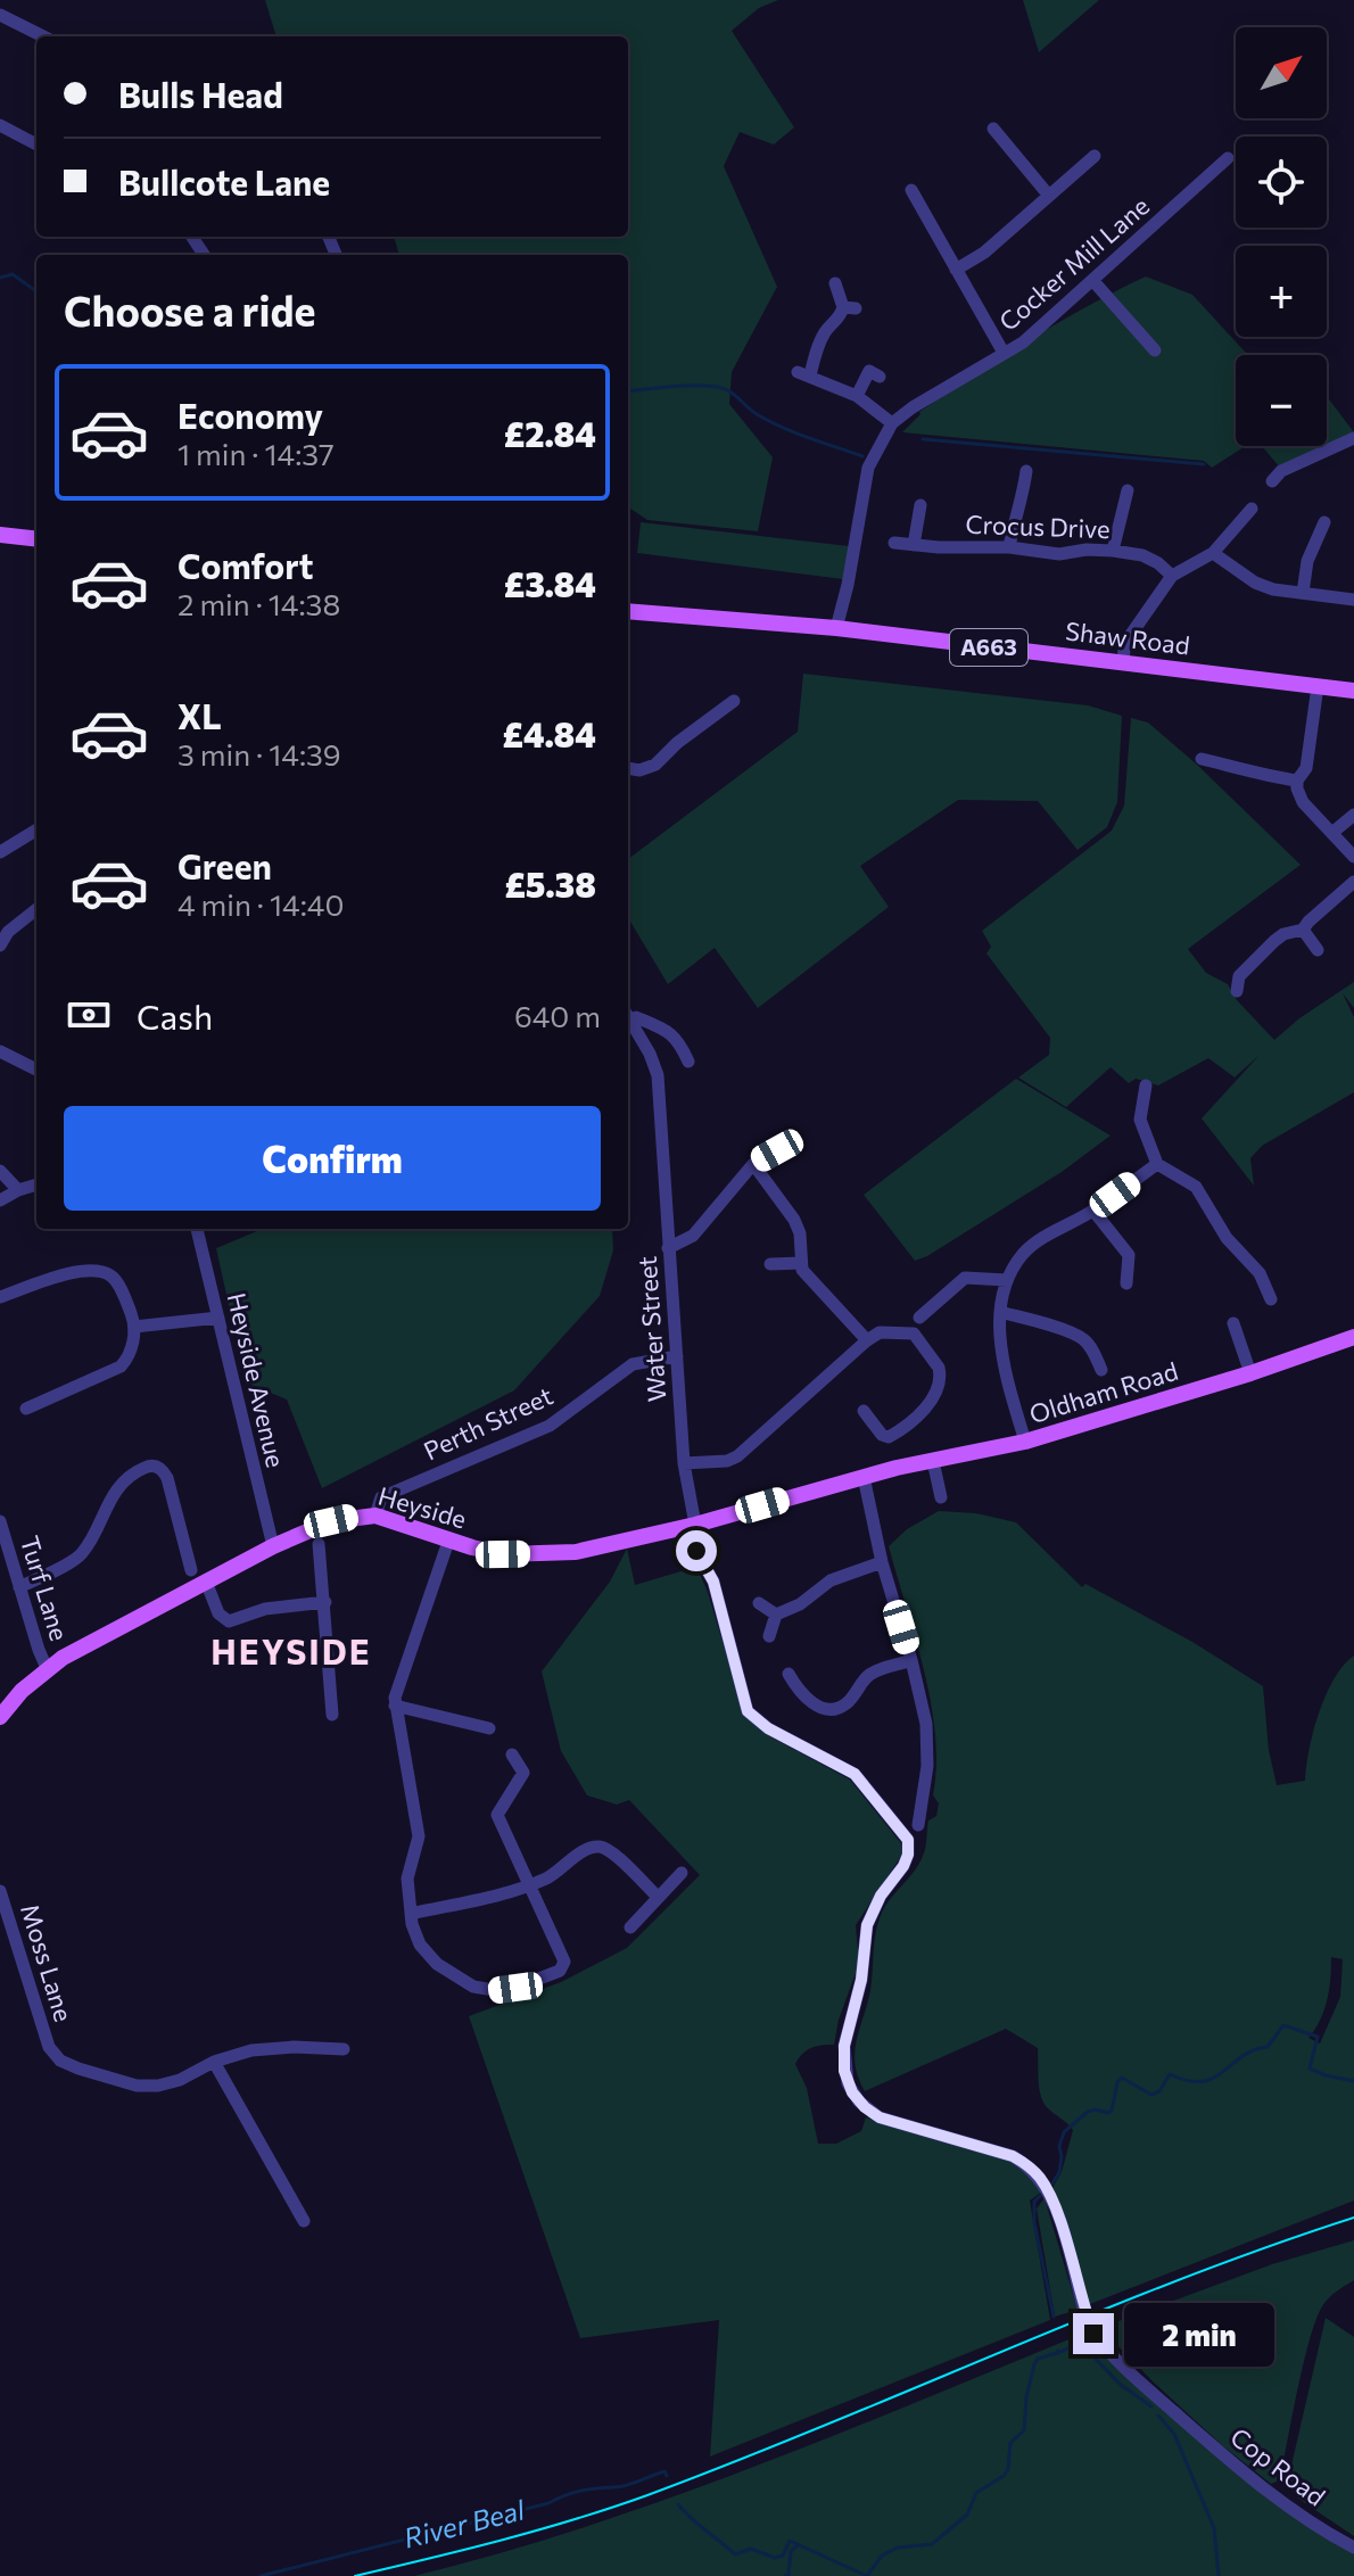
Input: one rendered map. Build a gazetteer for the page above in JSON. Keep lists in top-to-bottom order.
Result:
{
  "streets": {
    "main road": [
      "Shaw Road",
      "A663",
      "Oldham Road",
      "Heyside"
    ],
    "street": [
      "Cocker Mill Lane",
      "Crocus Drive",
      "Water Street",
      "Heyside Avenue",
      "Perth Street",
      "Turf Lane",
      "Moss Lane",
      "Cop Road"
    ]
  },
  "crossings": [
    ["Cocker Mill Lane", "Shaw Road"],
    ["Water Street", "Perth Street"],
    ["Water Street", "Heyside"],
    ["Water Street", "Cop Road"],
    ["Heyside Avenue", "Heyside"],
    ["Oldham Road", "Heyside"],
    ["Perth Street", "Heyside"],
    ["Heyside", "Turf Lane"]
  ],
  "districts": ["HEYSIDE"],
  "water": ["River Beal"],
  "north": "top right",
  "page": {
    "map_buttons": ["+", "−"],
    "banner": ["Bulls Head", "Bullcote Lane"],
    "heading": "Choose a ride",
    "list": [
      {
        "name": "Economy",
        "note": "1 min · 14:37",
        "value": "£2.84"
      },
      {
        "name": "Comfort",
        "note": "2 min · 14:38",
        "value": "£3.84"
      },
      {
        "name": "XL",
        "note": "3 min · 14:39",
        "value": "£4.84"
      },
      {
        "name": "Green",
        "note": "4 min · 14:40",
        "value": "£5.38"
      }
    ],
    "pay": ["Cash", "640 m"],
    "buttons": "Confirm",
    "bubble": "2 min"
  }
}
